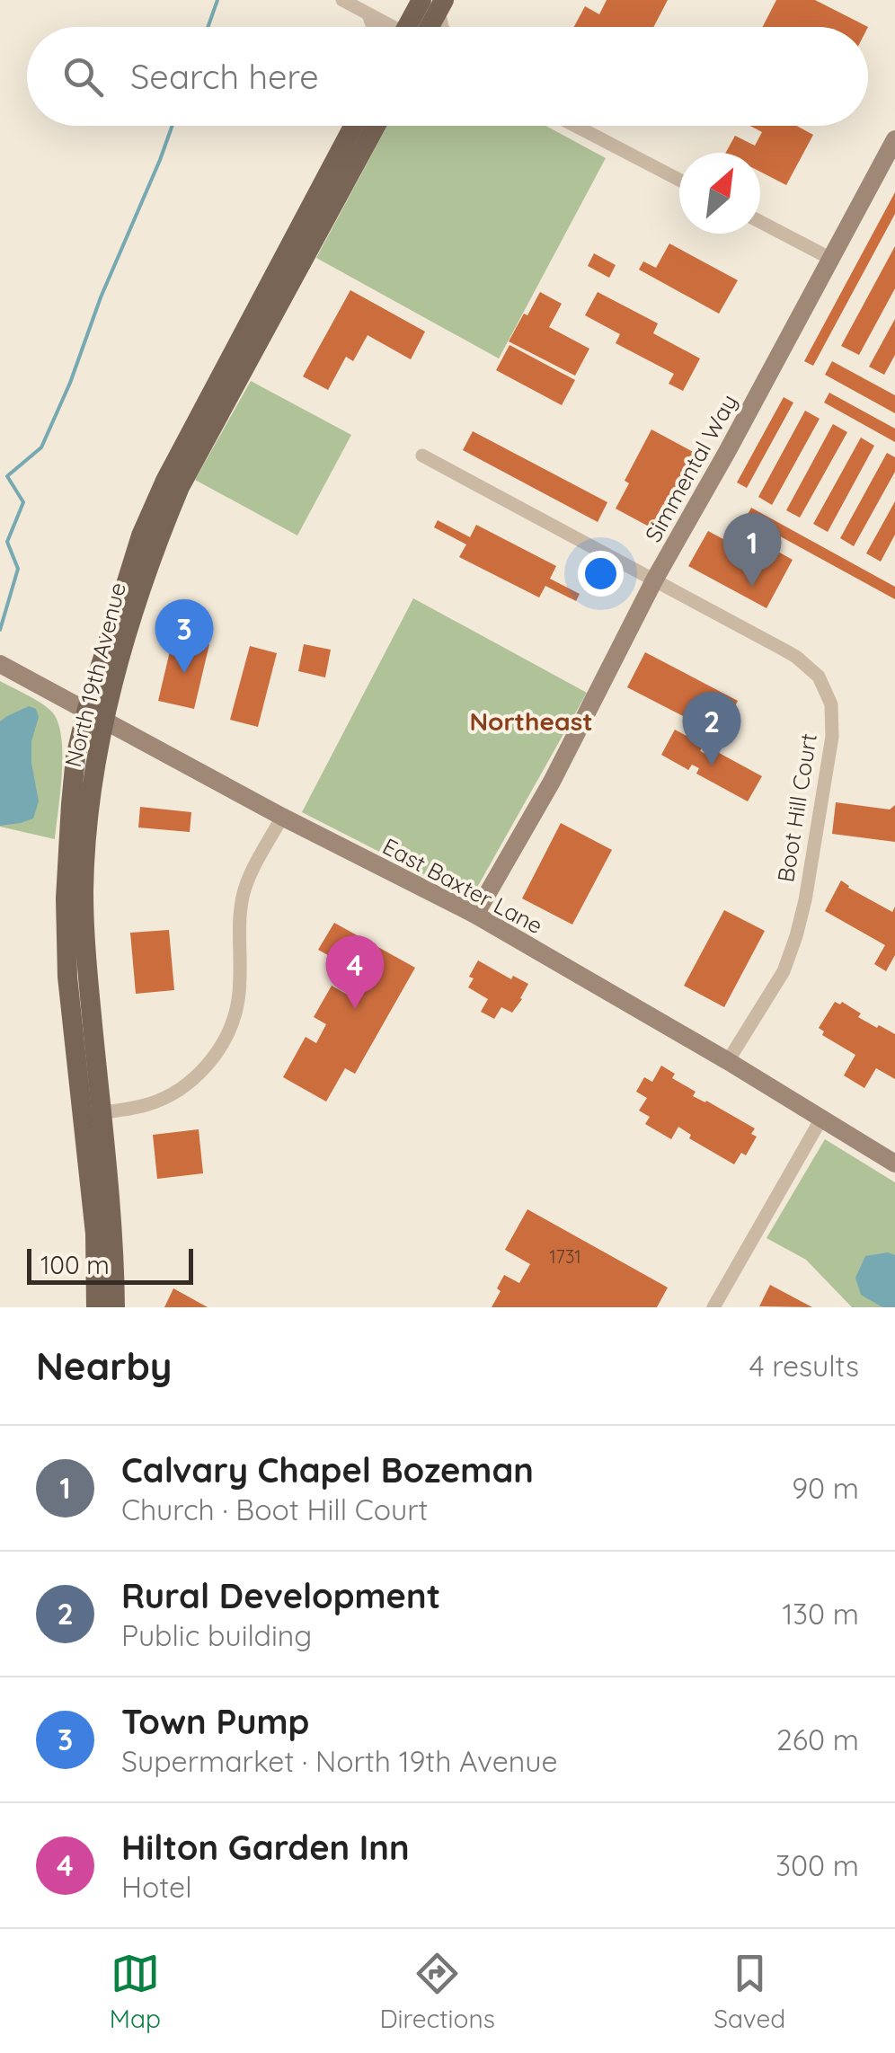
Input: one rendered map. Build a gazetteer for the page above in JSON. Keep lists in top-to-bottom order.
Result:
{
  "streets": {
    "main road": ["Simmental Way", "North 19th Avenue", "East Baxter Lane"],
    "street": ["Boot Hill Court"]
  },
  "crossings": [
    ["Simmental Way", "Boot Hill Court"],
    ["Simmental Way", "East Baxter Lane"],
    ["North 19th Avenue", "East Baxter Lane"],
    ["Boot Hill Court", "East Baxter Lane"]
  ],
  "districts": ["Northeast"],
  "house_numbers": ["1731"],
  "scale_bar": "100 m",
  "north": "top right",
  "page": {
    "search": "Search here",
    "pins": [
      "1",
      "3",
      "2",
      "4"
    ],
    "scale": "100 m",
    "heading": ["Nearby", "4 results"],
    "list": [
      {
        "mark": "1",
        "name": "Calvary Chapel Bozeman",
        "note": "Church · Boot Hill Court",
        "value": "90 m"
      },
      {
        "mark": "2",
        "name": "Rural Development",
        "note": "Public building",
        "value": "130 m"
      },
      {
        "mark": "3",
        "name": "Town Pump",
        "note": "Supermarket · North 19th Avenue",
        "value": "260 m"
      },
      {
        "mark": "4",
        "name": "Hilton Garden Inn",
        "note": "Hotel",
        "value": "300 m"
      }
    ],
    "nav": ["Map", "Directions", "Saved"]
  }
}
